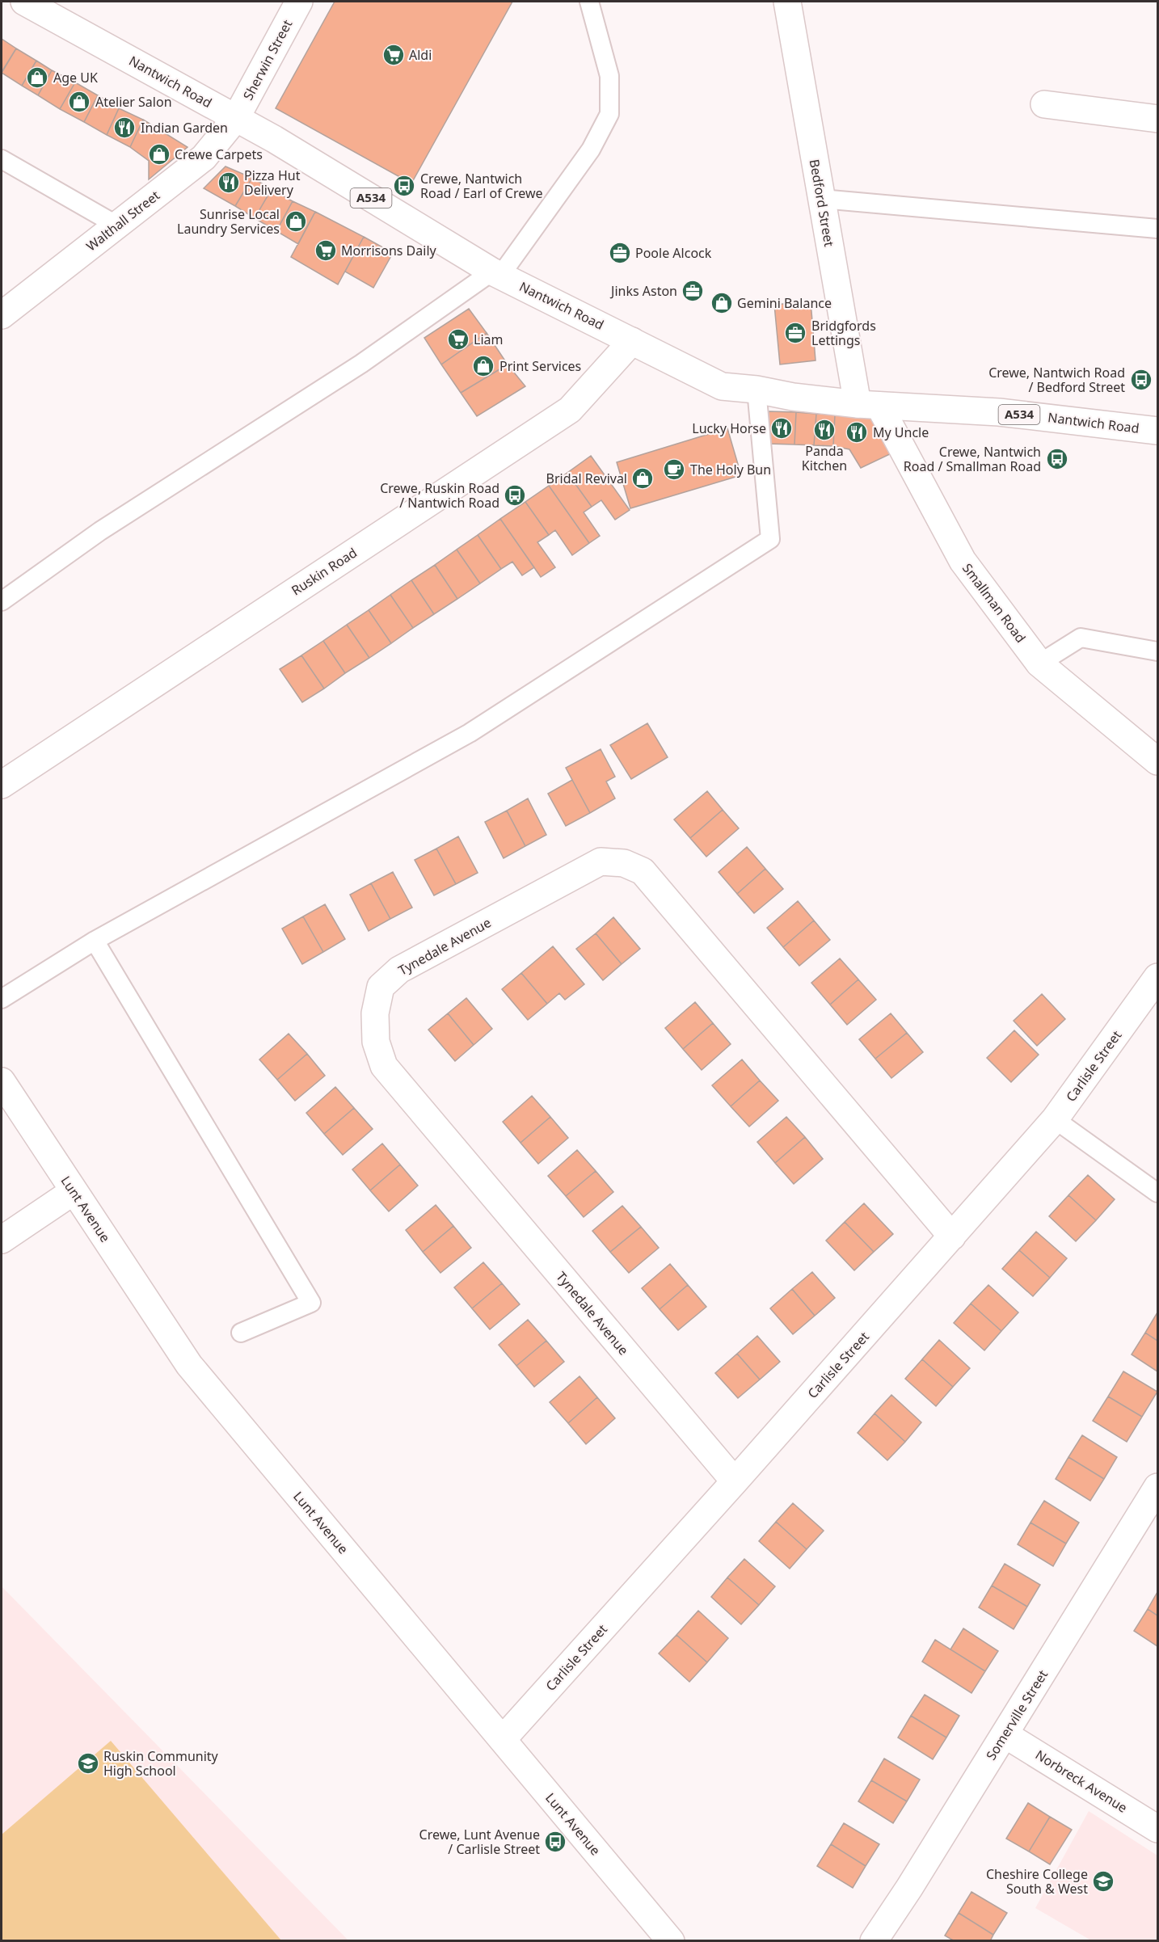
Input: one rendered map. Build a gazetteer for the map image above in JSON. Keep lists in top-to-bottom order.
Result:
{
  "streets": {
    "street": [
      "Sherwin Street",
      "Nantwich Road",
      "A534",
      "Bedford Street",
      "Walthall Street",
      "Ruskin Road",
      "Smallman Road",
      "Tynedale Avenue",
      "Carlisle Street",
      "Lunt Avenue",
      "Somerville Street",
      "Norbreck Avenue"
    ]
  },
  "crossings": [
    ["Sherwin Street", "Nantwich Road"],
    ["Sherwin Street", "Walthall Street"],
    ["Nantwich Road", "Bedford Street"],
    ["Nantwich Road", "Walthall Street"],
    ["Nantwich Road", "Ruskin Road"],
    ["Nantwich Road", "Smallman Road"],
    ["Bedford Street", "Smallman Road"],
    ["Tynedale Avenue", "Carlisle Street"],
    ["Carlisle Street", "Lunt Avenue"],
    ["Somerville Street", "Norbreck Avenue"]
  ],
  "places": {
    "supermarket": ["Aldi", "Morrisons Daily", "Liam"],
    "shop": [
      "Age UK",
      "Atelier Salon",
      "Crewe Carpets",
      "Sunrise Local Laundry Services",
      "Gemini Balance",
      "Print Services",
      "Bridal Revival"
    ],
    "restaurant": [
      "Indian Garden",
      "Pizza Hut Delivery",
      "Lucky Horse",
      "Panda Kitchen",
      "My Uncle"
    ],
    "bus stop": [
      "Crewe, Nantwich Road / Earl of Crewe",
      "Crewe, Nantwich Road / Bedford Street",
      "Crewe, Nantwich Road / Smallman Road",
      "Crewe, Ruskin Road / Nantwich Road",
      "Crewe, Lunt Avenue / Carlisle Street"
    ],
    "office": ["Poole Alcock", "Jinks Aston", "Bridgfords Lettings"],
    "cafe": ["The Holy Bun"],
    "school or university": ["Ruskin Community High School", "Cheshire College South & West"]
  }
}
